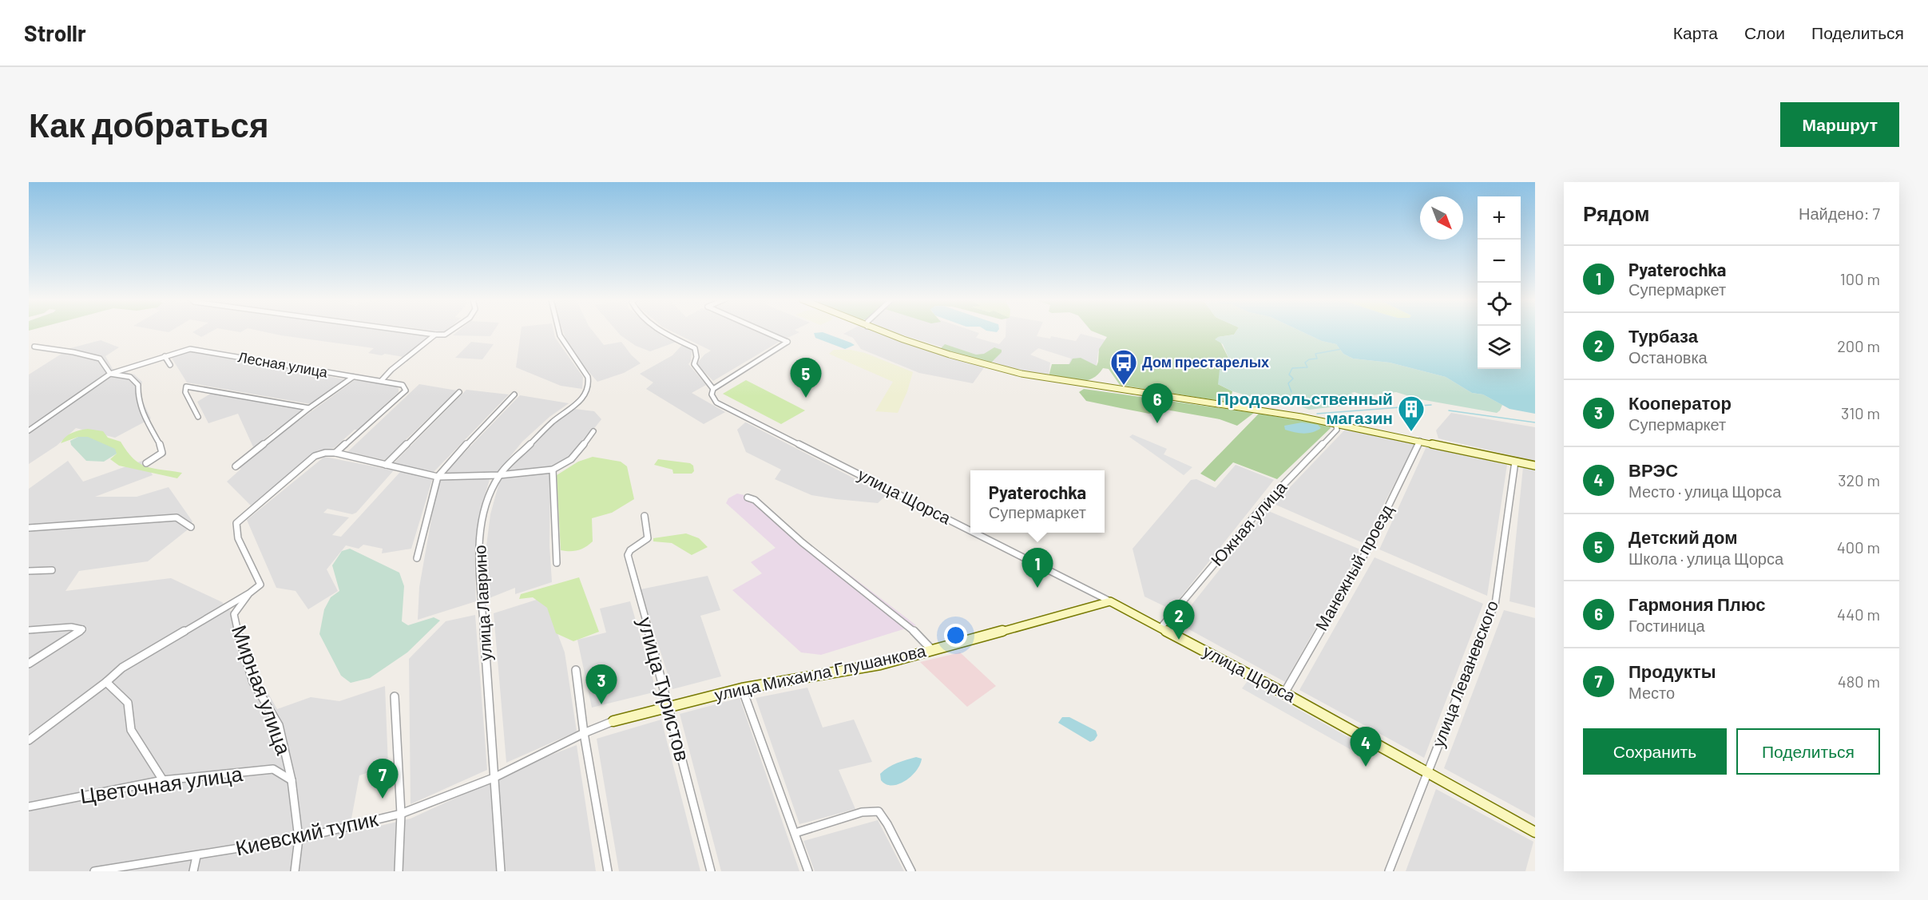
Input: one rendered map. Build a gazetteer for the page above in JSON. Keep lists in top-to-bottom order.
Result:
{
  "streets": {
    "main road": ["улица Щорса", "улица Михаила Глушанкова"],
    "street": [
      "Лесная улица",
      "Южная улица",
      "Манежный проезд",
      "улица Лаврино",
      "улица Леваневского",
      "улица Туристов",
      "Мирная улица",
      "Цветочная улица",
      "Киевский тупик"
    ]
  },
  "crossings": [
    ["Лесная улица", "Мирная улица"],
    ["улица Щорса", "Южная улица"],
    ["улица Щорса", "Манежный проезд"],
    ["улица Щорса", "улица Михаила Глушанкова"],
    ["улица Щорса", "улица Леваневского"],
    ["улица Лаврино", "Киевский тупик"],
    ["улица Михаила Глушанкова", "улица Туристов"],
    ["улица Михаила Глушанкова", "Киевский тупик"],
    ["Мирная улица", "Цветочная улица"],
    ["Мирная улица", "Киевский тупик"]
  ],
  "places": {
    "bus stop": ["Дом престарелых"],
    "building": ["Продовольственный магазин"]
  },
  "north": "bottom right",
  "page": {
    "header": "Strollr",
    "nav": ["Карта", "Слои", "Поделиться"],
    "buttons": [
      "Маршрут",
      ["Сохранить", "Поделиться"]
    ],
    "title": "Как добраться",
    "heading": ["Рядом", "Найдено: 7"],
    "map_buttons": ["+", "−"],
    "list": [
      {
        "mark": "1",
        "name": "Pyaterochka",
        "note": "Супермаркет",
        "value": "100 m"
      },
      {
        "mark": "2",
        "name": "Турбаза",
        "note": "Остановка",
        "value": "200 m"
      },
      {
        "mark": "3",
        "name": "Кооператор",
        "note": "Супермаркет",
        "value": "310 m"
      },
      {
        "mark": "4",
        "name": "ВРЭС",
        "note": "Место · улица Щорса",
        "value": "320 m"
      },
      {
        "mark": "5",
        "name": "Детский дом",
        "note": "Школа · улица Щорса",
        "value": "400 m"
      },
      {
        "mark": "6",
        "name": "Гармония Плюс",
        "note": "Гостиница",
        "value": "440 m"
      },
      {
        "mark": "7",
        "name": "Продукты",
        "note": "Место",
        "value": "480 m"
      }
    ],
    "pins": [
      "5",
      "6",
      "1",
      "2",
      "3",
      "4",
      "7"
    ],
    "popup": ["Pyaterochka", "Супермаркет"]
  }
}
